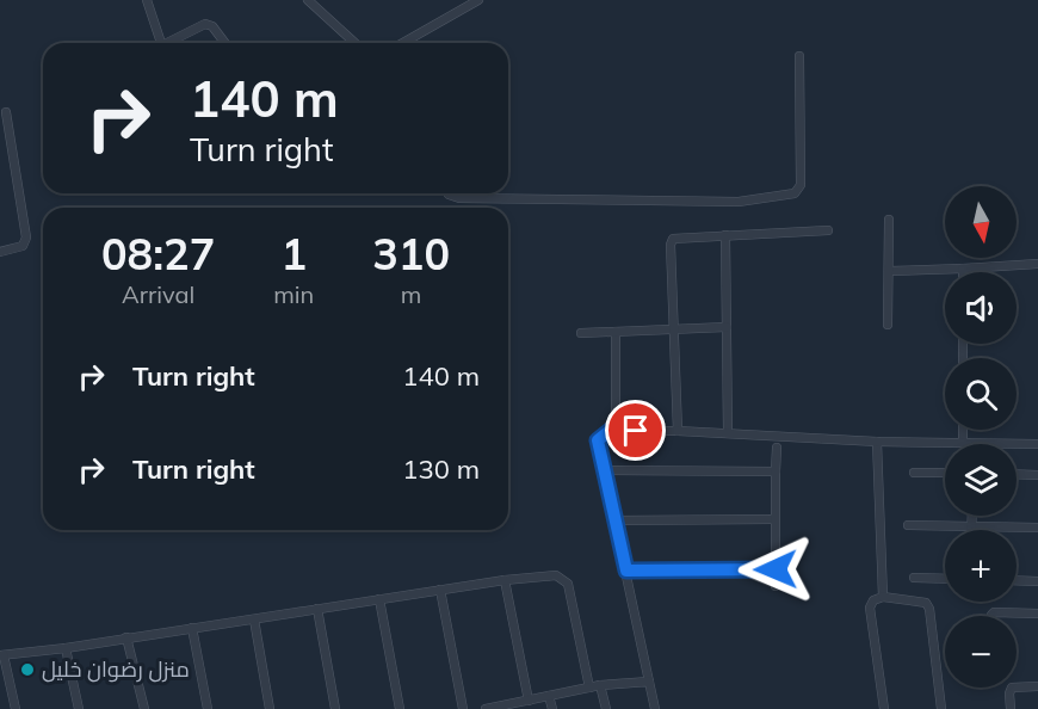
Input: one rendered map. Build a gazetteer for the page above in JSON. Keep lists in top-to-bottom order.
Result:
{
  "places": ["منزل رضوان خليل"],
  "north": "bottom",
  "page": {
    "turn": ["140 m", "Turn right"],
    "map_buttons": ["+", "−"],
    "eta": [
      "08:27",
      "Arrival",
      "1",
      "min",
      "310",
      "m"
    ],
    "list": [
      {
        "name": "Turn right",
        "value": "140 m"
      },
      {
        "name": "Turn right",
        "value": "130 m"
      }
    ]
  }
}
